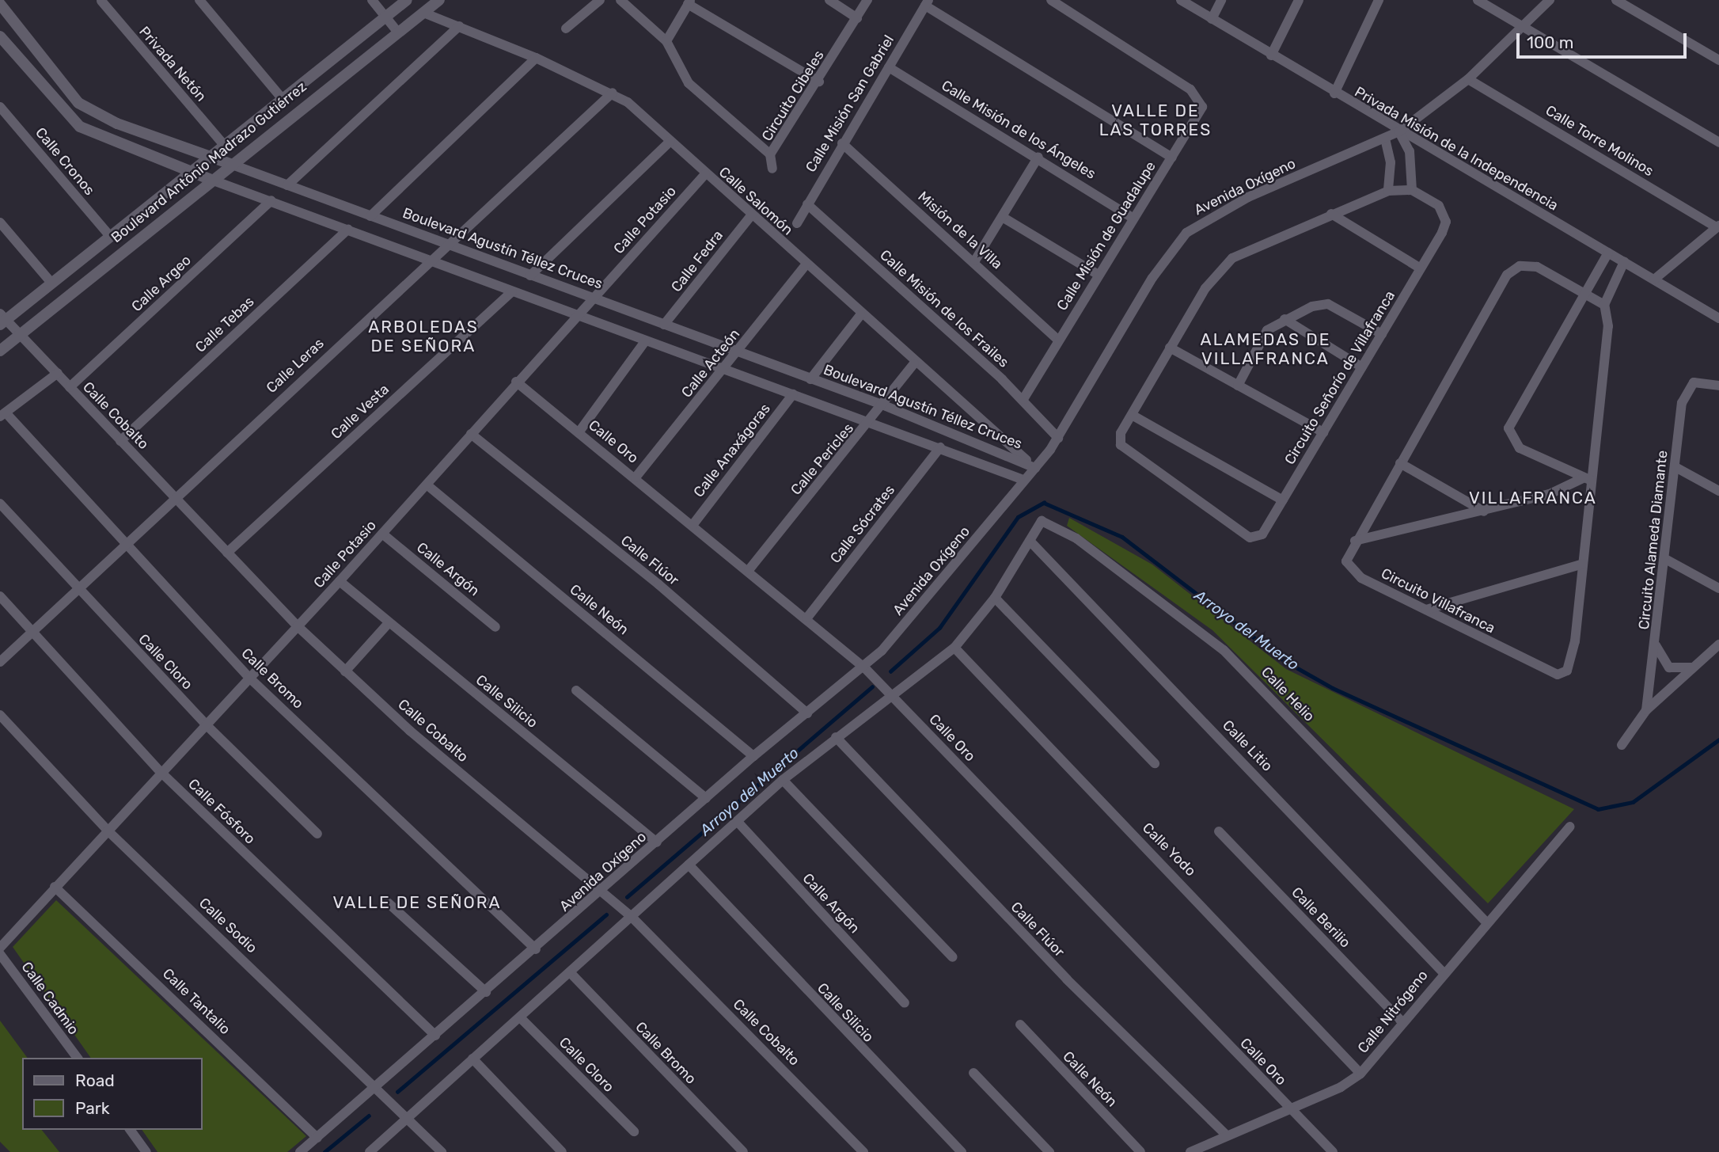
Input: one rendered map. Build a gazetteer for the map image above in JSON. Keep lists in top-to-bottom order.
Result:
{
  "streets": {
    "street": [
      "Privada Netón",
      "Circuito Cibeles",
      "Calle Misión San Gabriel",
      "Calle Misión de los Ángeles",
      "Calle Torre Molinos",
      "Privada Misión de la Independencia",
      "Calle Cronos",
      "Boulevard Antônio Madrazo Gutiérrez",
      "Avenida Oxígeno",
      "Calle Salomón",
      "Calle Potasio",
      "Misión de la Villa",
      "Calle Misión de Guadalupe",
      "Boulevard Agustín Téllez Cruces",
      "Calle Fedra",
      "Calle Argeo",
      "Calle Misión de los Frailes",
      "Calle Tebas",
      "Calle Acteón",
      "Calle Leras",
      "Circuito Señorío de Villafranca",
      "Calle Vesta",
      "Calle Cobalto",
      "Calle Oro",
      "Calle Anaxágoras",
      "Calle Pericles",
      "Calle Sócrates",
      "Circuito Alameda Diamante",
      "Calle Flúor",
      "Calle Argón",
      "Circuito Villafranca",
      "Calle Neón",
      "Calle Cloro",
      "Calle Bromo",
      "Calle Helio",
      "Calle Silicio",
      "Calle Litio",
      "Calle Fósforo",
      "Calle Yodo",
      "Calle Berilio",
      "Calle Sodio",
      "Calle Cadmio",
      "Calle Tantalio",
      "Calle Nitrógeno"
    ]
  },
  "crossings": [
    ["Privada Netón", "Boulevard Antônio Madrazo Gutiérrez"],
    ["Calle Misión San Gabriel", "Calle Misión de los Ángeles"],
    ["Calle Misión San Gabriel", "Misión de la Villa"],
    ["Calle Misión San Gabriel", "Calle Misión de los Frailes"],
    ["Calle Misión de los Ángeles", "Calle Misión de Guadalupe"],
    ["Calle Torre Molinos", "Avenida Oxígeno"],
    ["Privada Misión de la Independencia", "Avenida Oxígeno"],
    ["Privada Misión de la Independencia", "Circuito Villafranca"],
    ["Calle Cronos", "Boulevard Antônio Madrazo Gutiérrez"],
    ["Boulevard Antônio Madrazo Gutiérrez", "Calle Salomón"],
    ["Boulevard Antônio Madrazo Gutiérrez", "Boulevard Agustín Téllez Cruces"],
    ["Boulevard Antônio Madrazo Gutiérrez", "Calle Cobalto"],
    ["Avenida Oxígeno", "Calle Salomón"],
    ["Avenida Oxígeno", "Boulevard Agustín Téllez Cruces"],
    ["Avenida Oxígeno", "Calle Misión de los Frailes"],
    ["Avenida Oxígeno", "Calle Cobalto"],
    ["Avenida Oxígeno", "Calle Oro"],
    ["Avenida Oxígeno", "Calle Flúor"],
    ["Avenida Oxígeno", "Calle Neón"],
    ["Avenida Oxígeno", "Calle Bromo"],
    ["Avenida Oxígeno", "Calle Silicio"],
    ["Avenida Oxígeno", "Calle Fósforo"],
    ["Avenida Oxígeno", "Calle Sodio"],
    ["Avenida Oxígeno", "Calle Tantalio"],
    ["Calle Salomón", "Calle Potasio"],
    ["Calle Salomón", "Boulevard Agustín Téllez Cruces"],
    ["Calle Salomón", "Calle Fedra"],
    ["Calle Salomón", "Calle Acteón"],
    ["Calle Salomón", "Calle Leras"],
    ["Calle Salomón", "Calle Pericles"],
    ["Calle Potasio", "Boulevard Agustín Téllez Cruces"],
    ["Calle Potasio", "Calle Cobalto"],
    ["Calle Potasio", "Calle Oro"],
    ["Calle Potasio", "Calle Flúor"],
    ["Calle Potasio", "Calle Argón"],
    ["Calle Potasio", "Calle Neón"],
    ["Calle Potasio", "Calle Cloro"],
    ["Calle Potasio", "Calle Bromo"],
    ["Calle Potasio", "Calle Silicio"],
    ["Calle Potasio", "Calle Fósforo"],
    ["Calle Potasio", "Calle Sodio"],
    ["Calle Potasio", "Calle Tantalio"],
    ["Misión de la Villa", "Calle Misión de Guadalupe"],
    ["Calle Misión de Guadalupe", "Calle Misión de los Frailes"],
    ["Boulevard Agustín Téllez Cruces", "Calle Fedra"],
    ["Boulevard Agustín Téllez Cruces", "Calle Acteón"],
    ["Boulevard Agustín Téllez Cruces", "Calle Leras"],
    ["Boulevard Agustín Téllez Cruces", "Calle Pericles"],
    ["Calle Argeo", "Calle Cobalto"],
    ["Calle Tebas", "Calle Cobalto"],
    ["Calle Acteón", "Calle Oro"],
    ["Calle Leras", "Calle Cobalto"],
    ["Calle Leras", "Calle Cloro"],
    ["Calle Leras", "Calle Bromo"],
    ["Calle Leras", "Calle Fósforo"],
    ["Calle Vesta", "Calle Cobalto"],
    ["Calle Oro", "Calle Anaxágoras"],
    ["Calle Oro", "Calle Pericles"],
    ["Calle Oro", "Calle Sócrates"],
    ["Calle Oro", "Calle Nitrógeno"],
    ["Calle Flúor", "Calle Nitrógeno"],
    ["Calle Helio", "Calle Litio"],
    ["Calle Helio", "Calle Nitrógeno"],
    ["Calle Litio", "Calle Nitrógeno"],
    ["Calle Yodo", "Calle Nitrógeno"],
    ["Calle Berilio", "Calle Nitrógeno"]
  ],
  "districts": [
    "VALLE DE LAS TORRES",
    "ARBOLEDAS DE SEÑORA",
    "ALAMEDAS DE VILLAFRANCA",
    "VILLAFRANCA",
    "VALLE DE SEÑORA"
  ],
  "water": ["Arroyo del Muerto"],
  "legend": ["Road", "Park"],
  "scale_bar": "100 m"
}
